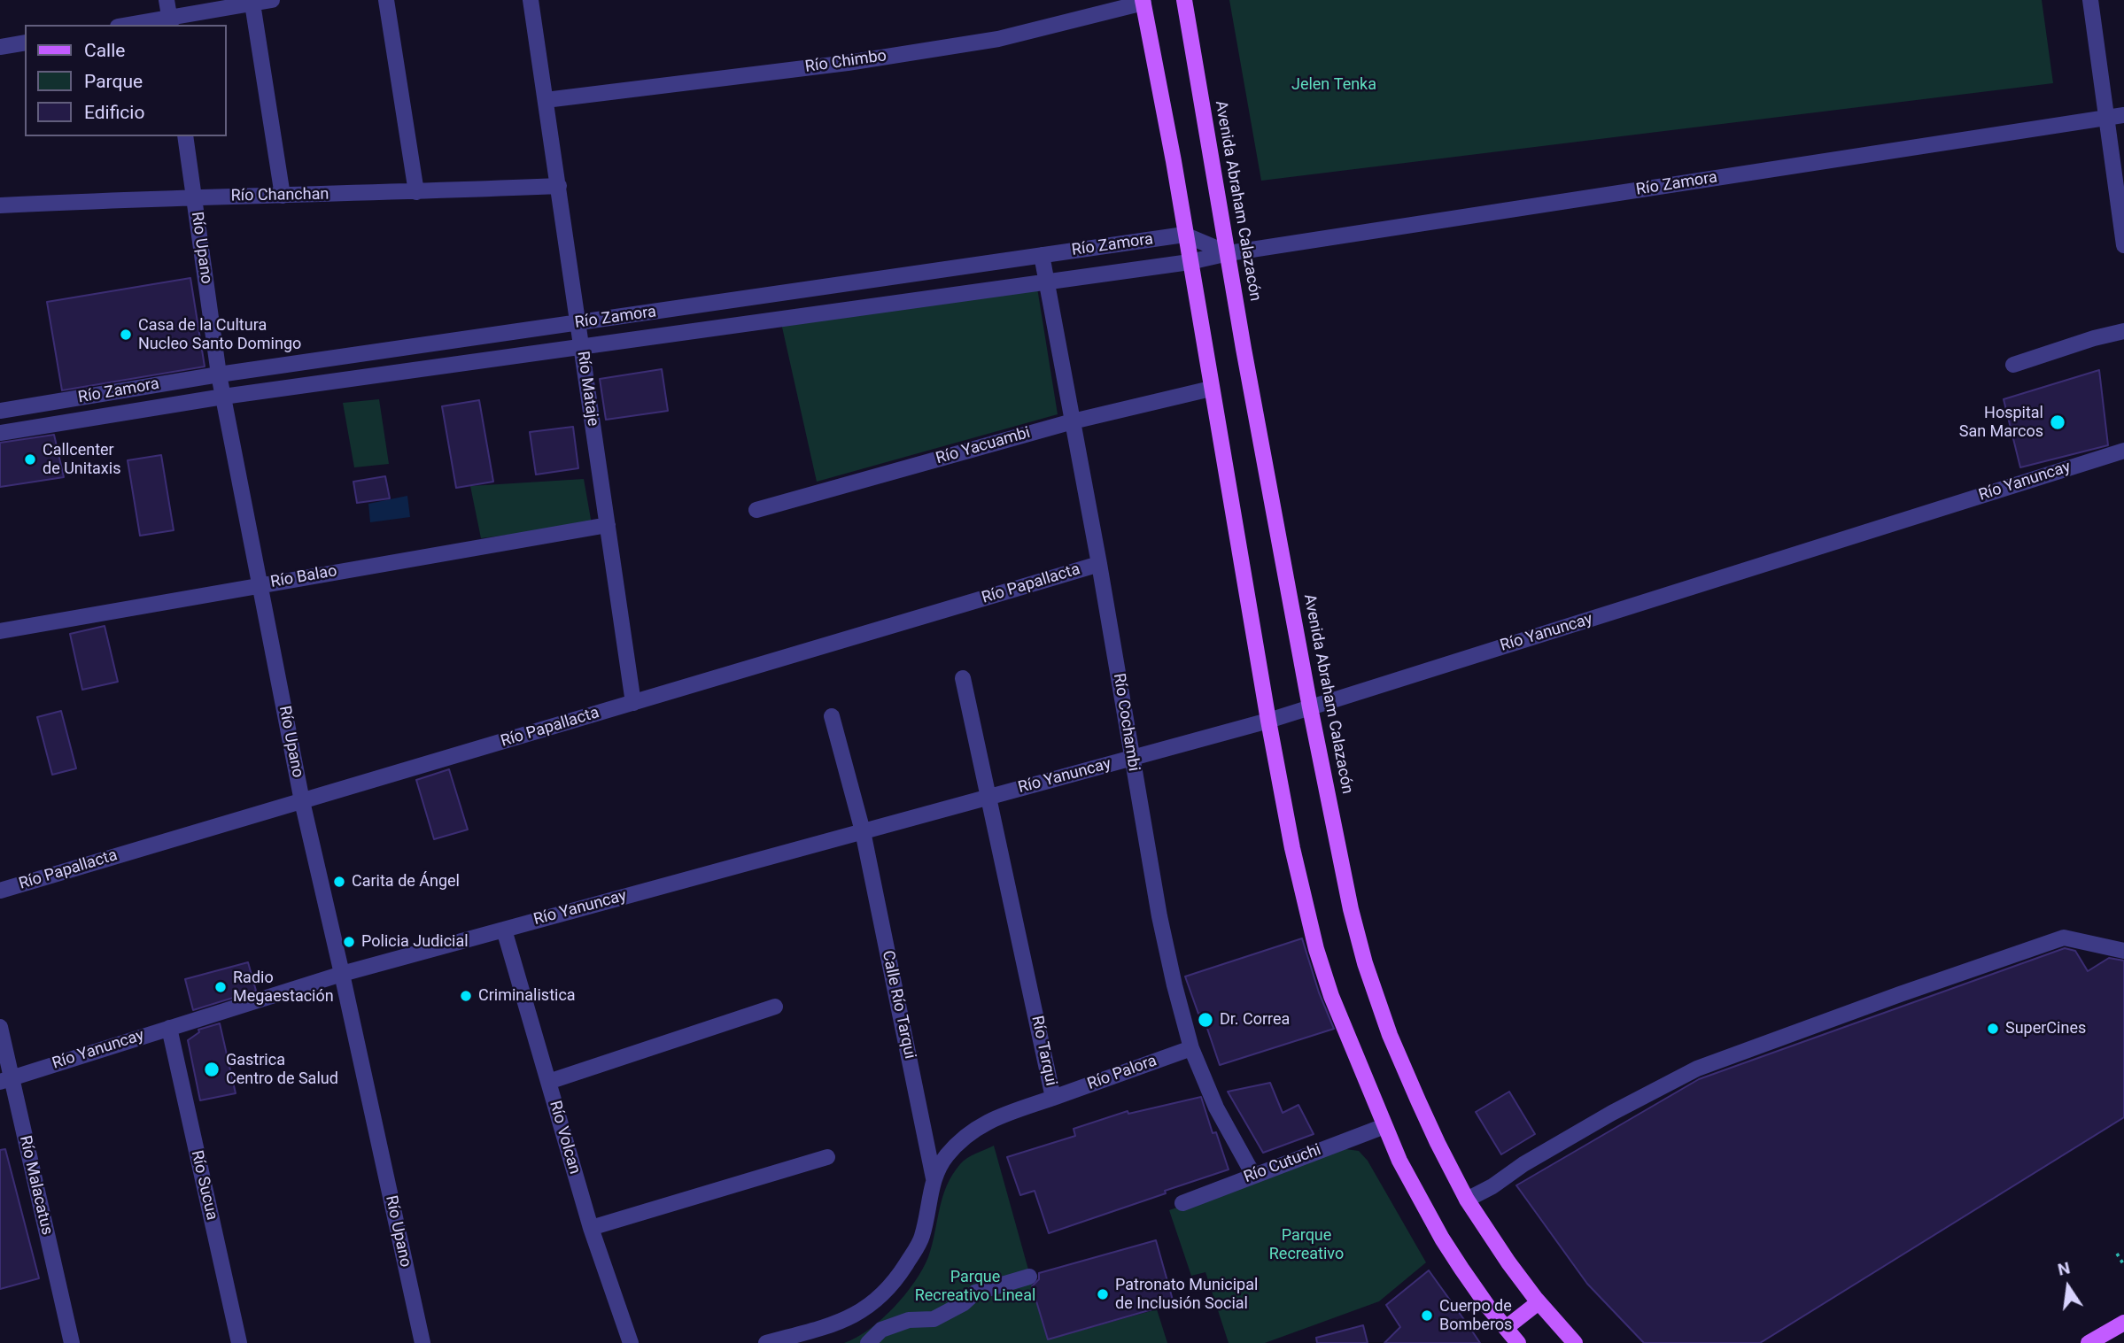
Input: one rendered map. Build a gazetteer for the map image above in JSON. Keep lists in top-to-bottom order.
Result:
{
  "streets": {
    "main road": ["Avenida Abraham Calazacón"],
    "street": [
      "Río Chimbo",
      "Río Zamora",
      "Río Chanchan",
      "Río Upano",
      "Río Mataje",
      "Río Yacuambi",
      "Río Yanuncay",
      "Río Balao",
      "Río Papallacta",
      "Río Cochambi",
      "Calle Río Tarqui",
      "Río Tarqui",
      "Río Palora",
      "Río Volcan",
      "Río Cutuchi",
      "Río Malacatus",
      "Río Sucua"
    ]
  },
  "crossings": [
    ["Río Chimbo", "Río Mataje"],
    ["Río Zamora", "Avenida Abraham Calazacón"],
    ["Río Zamora", "Río Upano"],
    ["Río Zamora", "Río Mataje"],
    ["Río Zamora", "Río Cochambi"],
    ["Río Chanchan", "Río Upano"],
    ["Río Chanchan", "Río Mataje"],
    ["Avenida Abraham Calazacón", "Río Yanuncay"],
    ["Río Upano", "Río Yanuncay"],
    ["Río Upano", "Río Balao"],
    ["Río Upano", "Río Papallacta"],
    ["Río Mataje", "Río Balao"],
    ["Río Mataje", "Río Papallacta"],
    ["Río Yacuambi", "Río Cochambi"],
    ["Río Yanuncay", "Río Cochambi"],
    ["Río Yanuncay", "Calle Río Tarqui"],
    ["Río Yanuncay", "Río Tarqui"],
    ["Río Yanuncay", "Río Volcan"],
    ["Río Yanuncay", "Río Malacatus"],
    ["Río Yanuncay", "Río Sucua"],
    ["Río Papallacta", "Río Cochambi"],
    ["Río Cochambi", "Río Palora"],
    ["Río Cochambi", "Río Cutuchi"],
    ["Calle Río Tarqui", "Río Tarqui"],
    ["Río Tarqui", "Río Palora"]
  ],
  "parks": ["Jelen Tenka", "Parque Recreativo", "Parque Recreativo Lineal"],
  "places": [
    "Casa de la Cultura Nucleo Santo Domingo",
    "Hospital San Marcos",
    "Callcenter de Unitaxis",
    "Carita de Ángel",
    "Policia Judicial",
    "Radio Megaestación",
    "Criminalistica",
    "Dr. Correa",
    "SuperCines",
    "Gastrica Centro de Salud",
    "Patronato Municipal de Inclusión Social",
    "Cuerpo de Bomberos"
  ],
  "legend": ["Calle", "Parque", "Edificio"],
  "north": "top"
}
